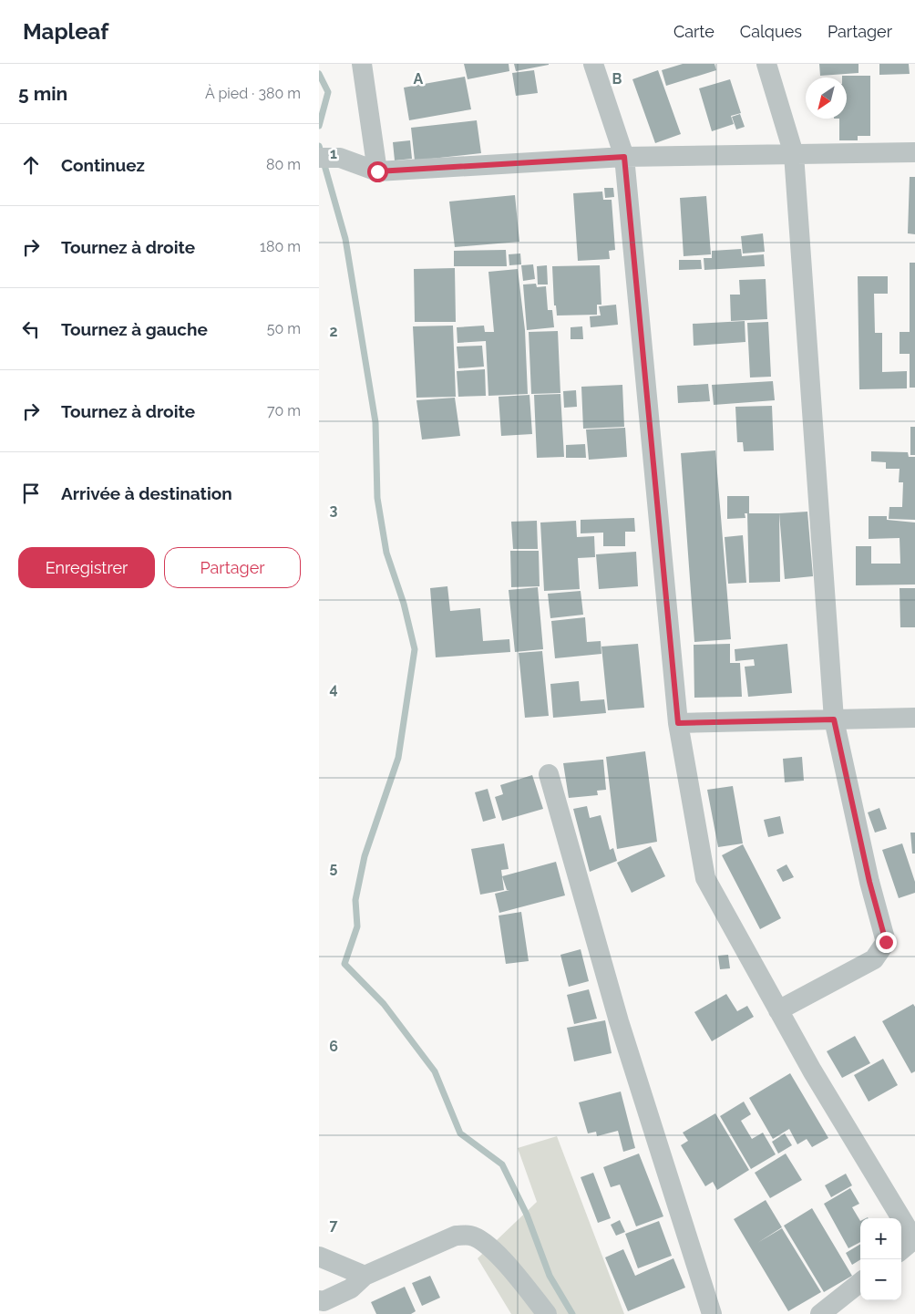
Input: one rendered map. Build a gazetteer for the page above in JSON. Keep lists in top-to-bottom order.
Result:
{
  "north": "bottom left",
  "page": {
    "header": "Mapleaf",
    "nav": ["Carte", "Calques", "Partager"],
    "heading": ["5 min", "À pied · 380 m"],
    "list": [
      ["Continuez", "80 m"],
      ["Tournez à droite", "180 m"],
      ["Tournez à gauche", "50 m"],
      ["Tournez à droite", "70 m"],
      "Arrivée à destination"
    ],
    "buttons": ["Enregistrer", "Partager"],
    "map_buttons": ["+", "−"]
  },
  "grid": {
    "columns": ["A", "B"],
    "rows": [
      "1",
      "2",
      "3",
      "4",
      "5",
      "6",
      "7"
    ]
  }
}
